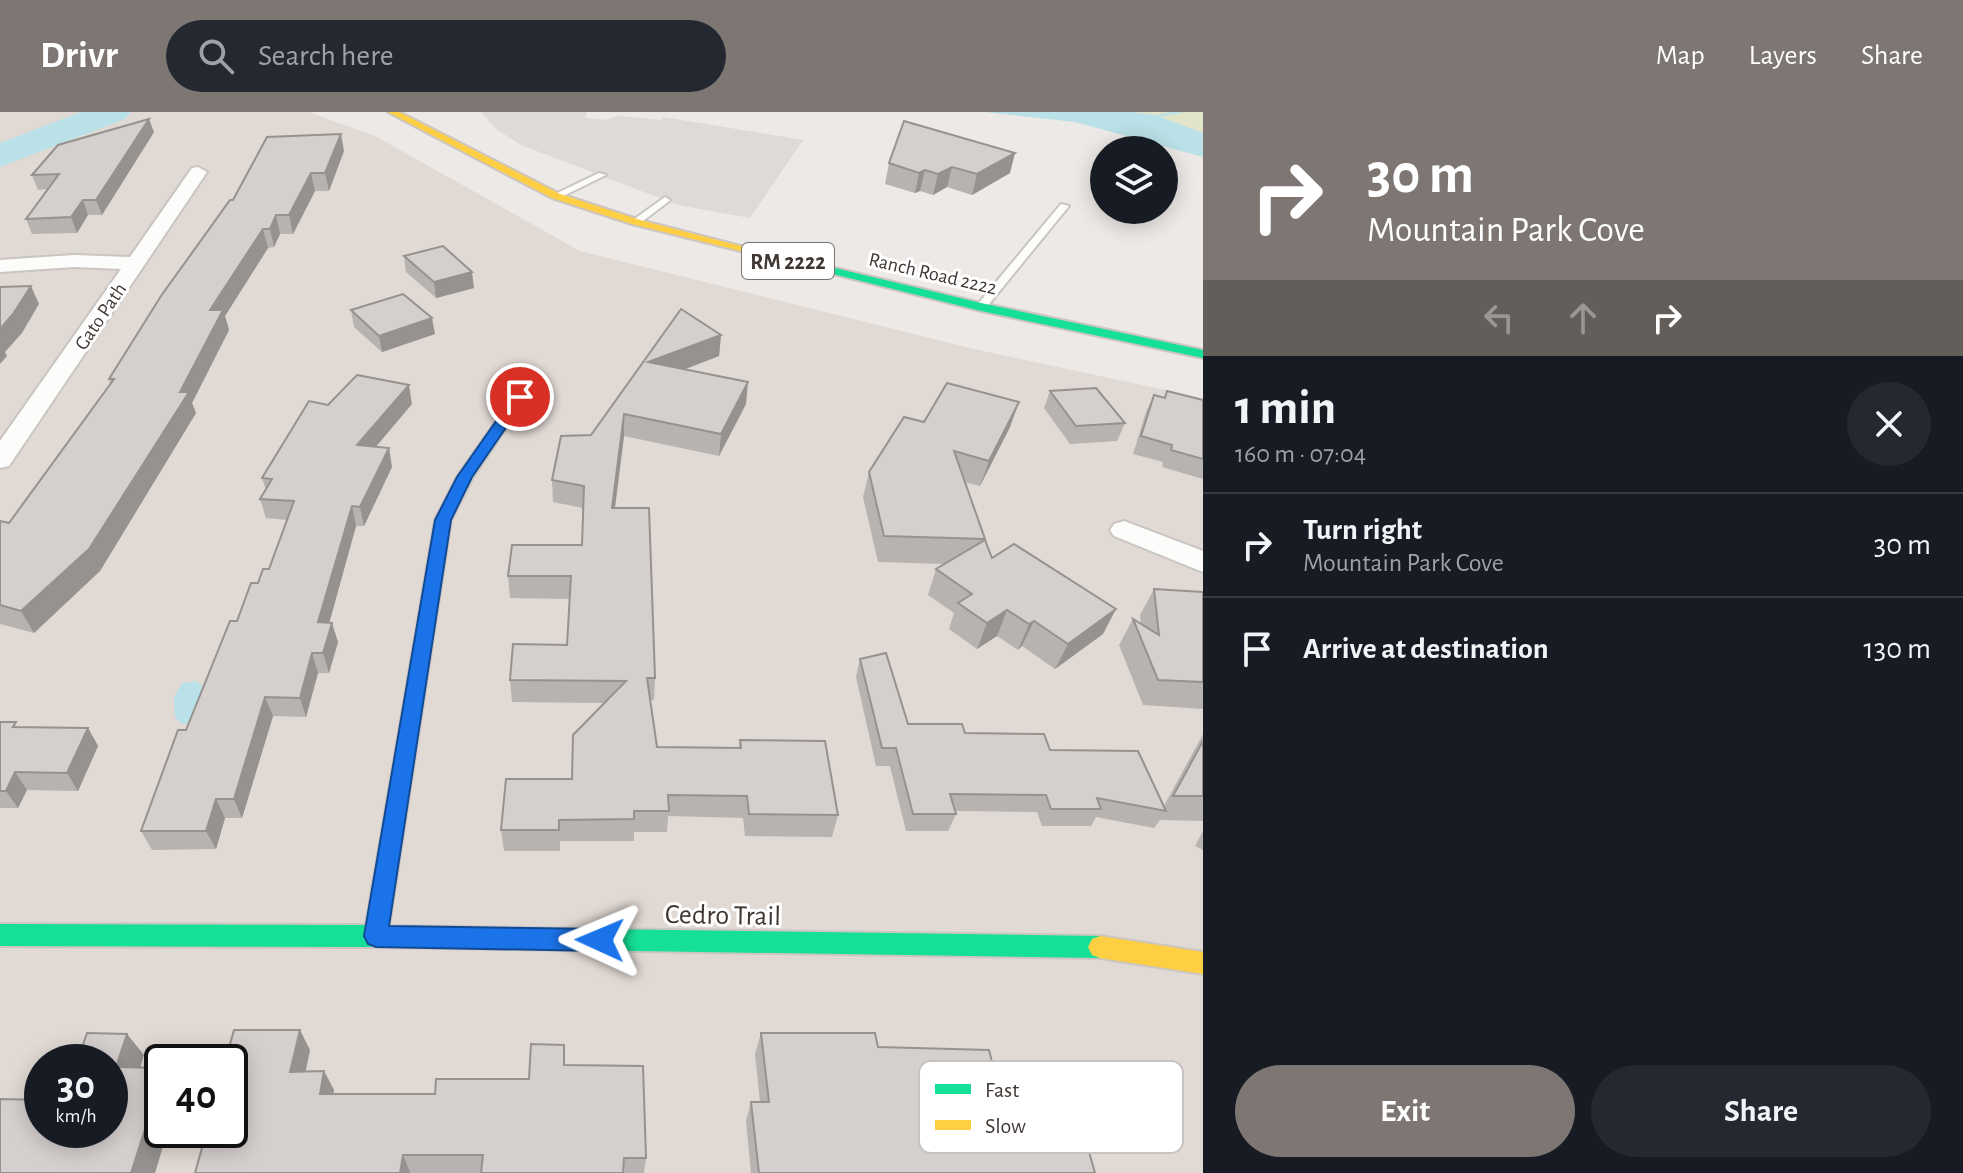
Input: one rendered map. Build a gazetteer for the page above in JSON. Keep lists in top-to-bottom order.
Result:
{
  "streets": {
    "street": [
      "RM 2222",
      "Ranch Road 2222",
      "Gato Path",
      "Cedro Trail"
    ]
  },
  "legend": ["Fast", "Slow"],
  "page": {
    "header": "Drivr",
    "search": "Search here",
    "nav": ["Map", "Layers", "Share"],
    "turn": ["30 m", "Mountain Park Cove"],
    "heading": ["1 min", "160 m · 07:04"],
    "list": [
      {
        "name": "Turn right",
        "note": "Mountain Park Cove",
        "value": "30 m"
      },
      {
        "name": "Arrive at destination",
        "value": "130 m"
      }
    ],
    "speed": "30 km/h",
    "limit": "40",
    "buttons": ["Exit", "Share"]
  }
}
